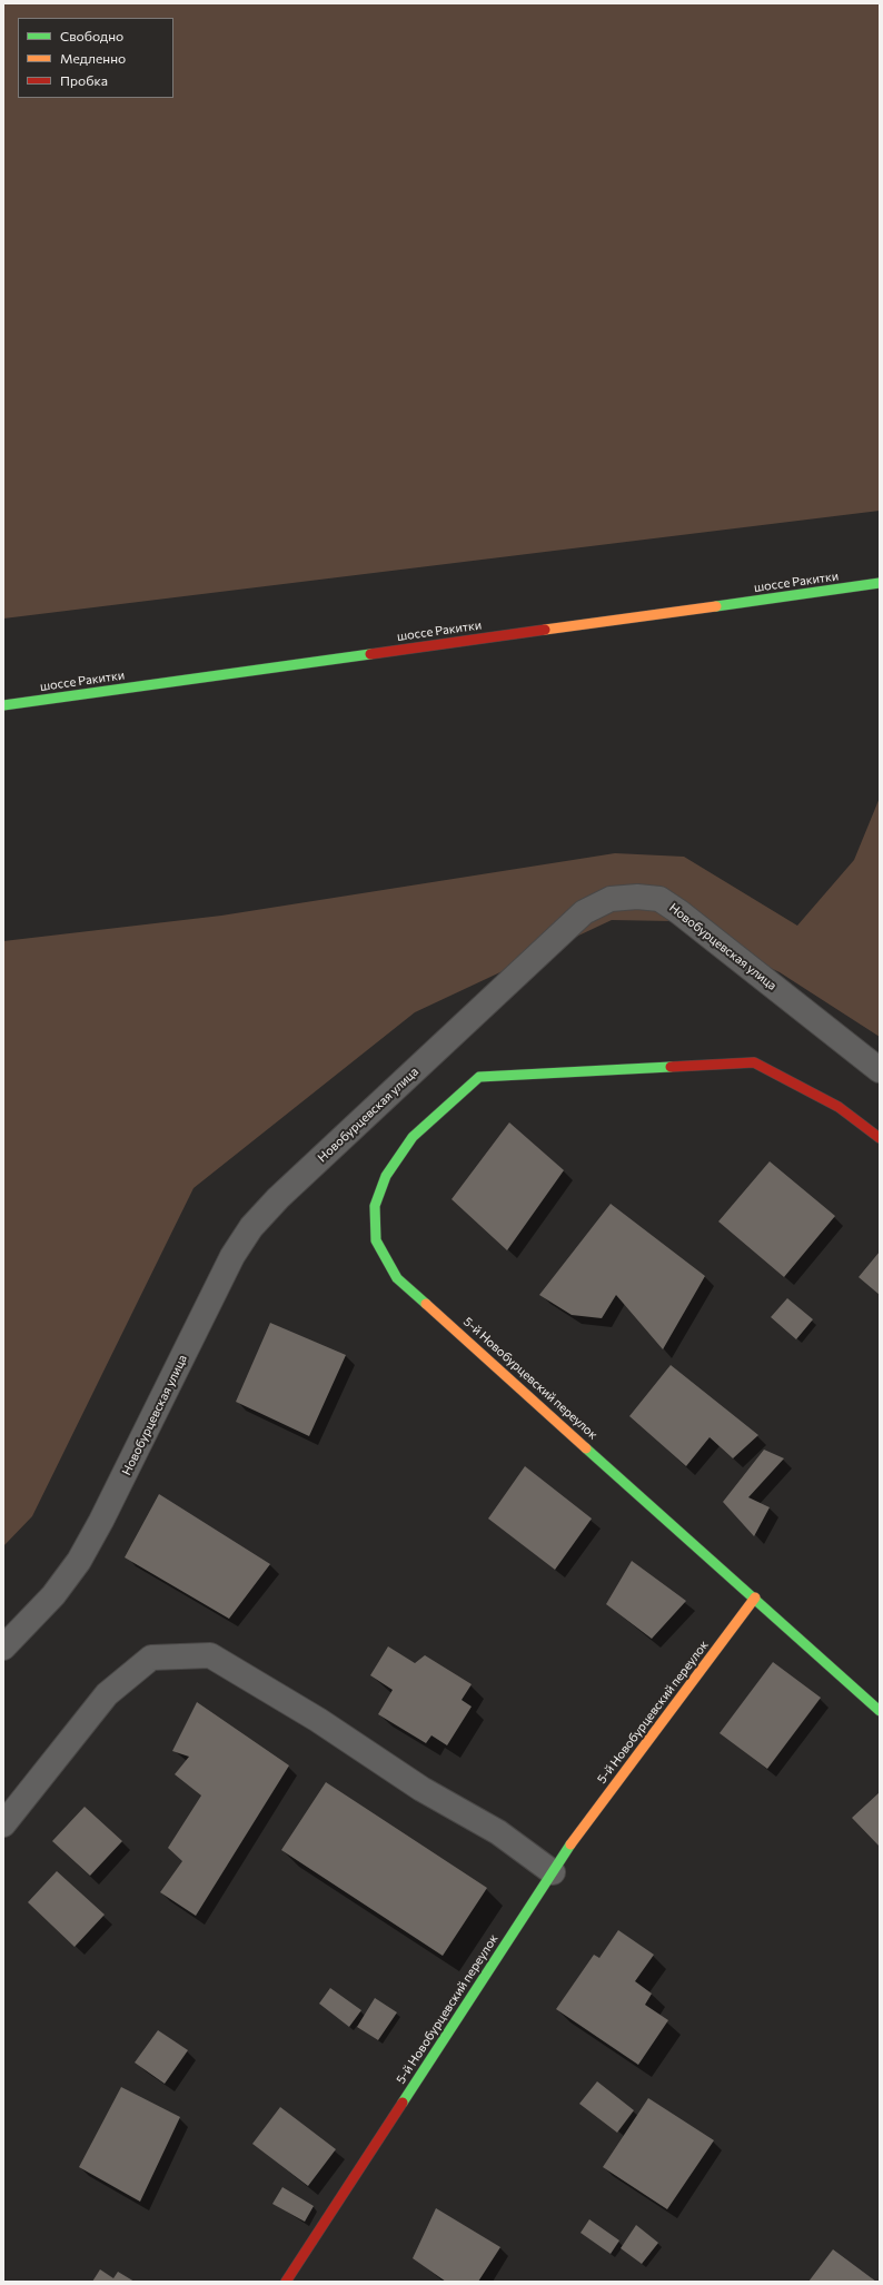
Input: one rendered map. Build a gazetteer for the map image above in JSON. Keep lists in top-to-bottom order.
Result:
{
  "streets": {
    "street": ["шоссе Ракитки", "Новобурцевская улица", "5-й Новобурцевский переулок"]
  },
  "legend": ["Свободно", "Медленно", "Пробка"]
}
